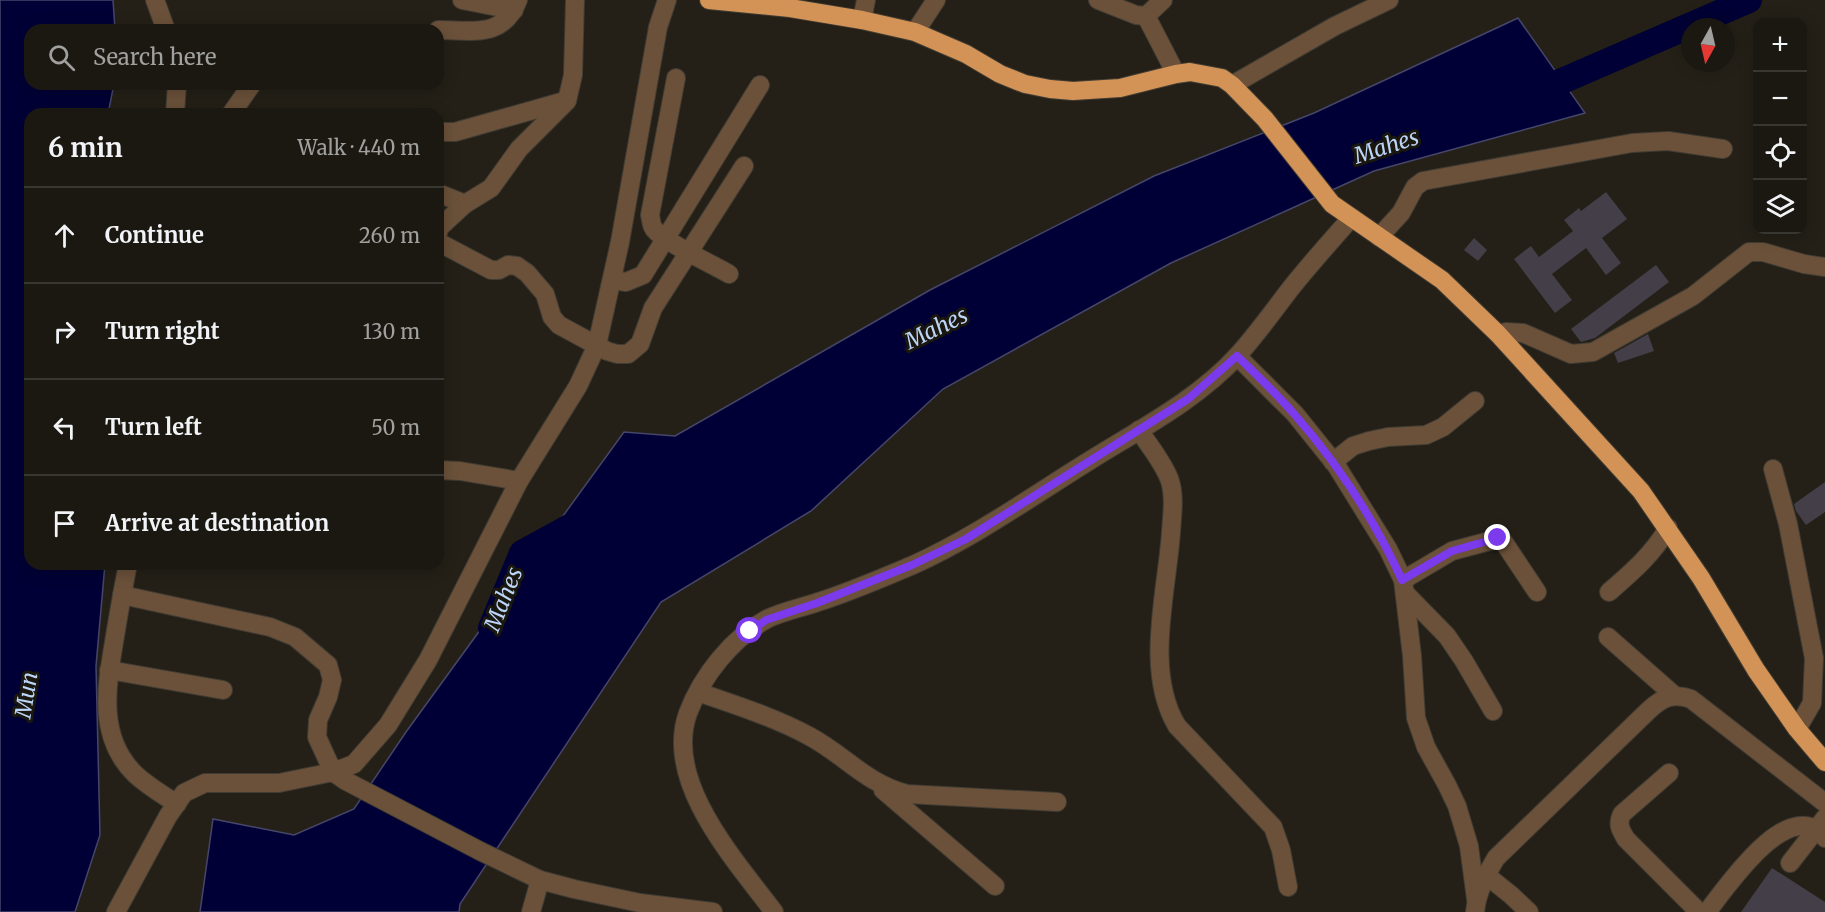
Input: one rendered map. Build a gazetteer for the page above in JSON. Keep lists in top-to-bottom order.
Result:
{
  "water": ["Mahes", "Mun"],
  "north": "bottom",
  "page": {
    "map_buttons": ["+", "−"],
    "search": "Search here",
    "heading": ["6 min", "Walk · 440 m"],
    "list": [
      ["Continue", "260 m"],
      ["Turn right", "130 m"],
      ["Turn left", "50 m"],
      "Arrive at destination"
    ]
  }
}
